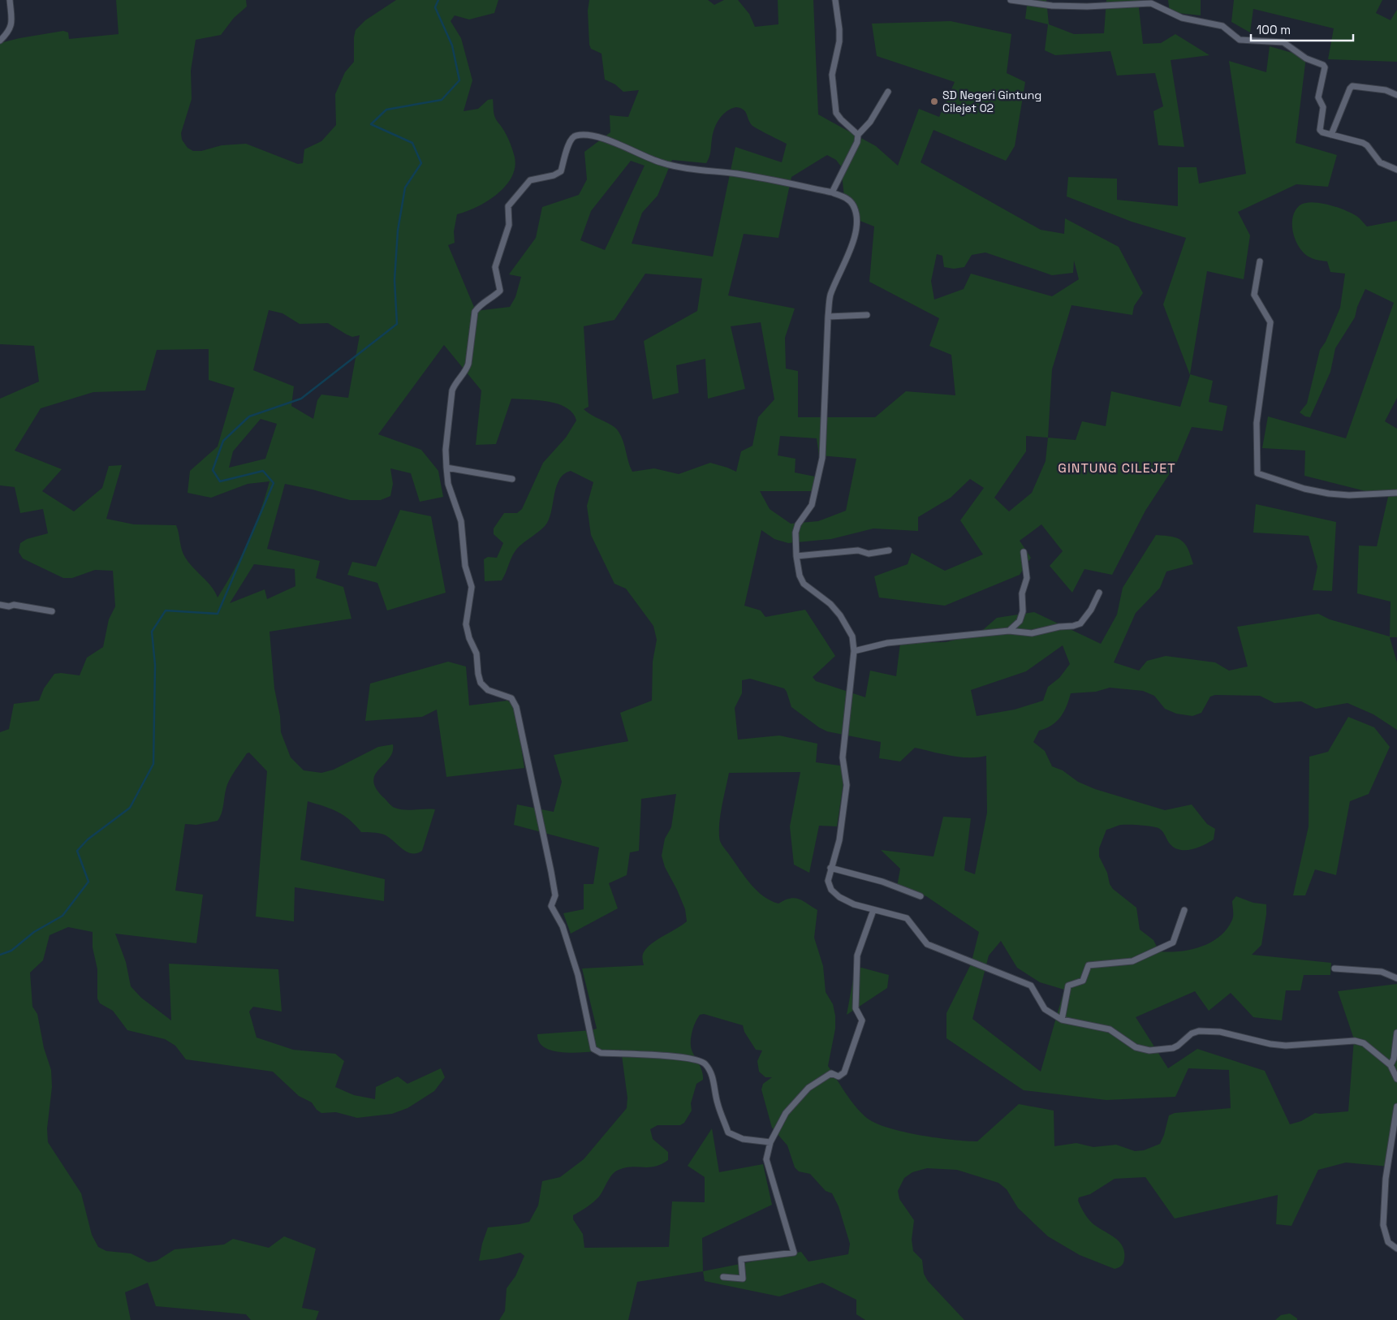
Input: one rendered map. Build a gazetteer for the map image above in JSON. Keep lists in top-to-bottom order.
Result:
{
  "districts": ["GINTUNG CILEJET"],
  "places": ["SD Negeri Gintung Cilejet 02"],
  "scale_bar": "100 m"
}
